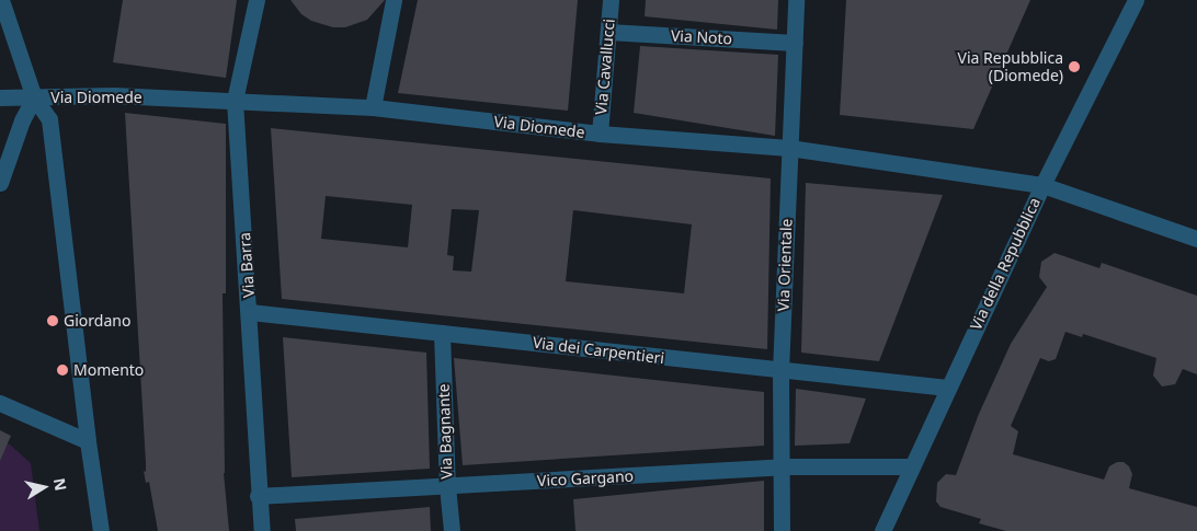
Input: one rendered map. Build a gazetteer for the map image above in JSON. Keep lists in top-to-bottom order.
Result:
{
  "streets": {
    "street": [
      "Via Noto",
      "Via Cavallucci",
      "Via Diomede",
      "Via della Repubblica",
      "Via Barra",
      "Via Orientale",
      "Via dei Carpentieri",
      "Via Bagnante",
      "Vico Gargano"
    ]
  },
  "crossings": [
    ["Via Noto", "Via Cavallucci"],
    ["Via Noto", "Via Orientale"],
    ["Via Cavallucci", "Via Diomede"],
    ["Via Diomede", "Via della Repubblica"],
    ["Via Diomede", "Via Barra"],
    ["Via Diomede", "Via Orientale"],
    ["Via della Repubblica", "Via dei Carpentieri"],
    ["Via della Repubblica", "Vico Gargano"],
    ["Via Barra", "Via dei Carpentieri"],
    ["Via Barra", "Vico Gargano"],
    ["Via Orientale", "Via dei Carpentieri"],
    ["Via Orientale", "Vico Gargano"],
    ["Via dei Carpentieri", "Via Bagnante"],
    ["Via Bagnante", "Vico Gargano"]
  ],
  "places": ["Via Repubblica (Diomede)", "Giordano", "Momento"],
  "north": "right"
}
